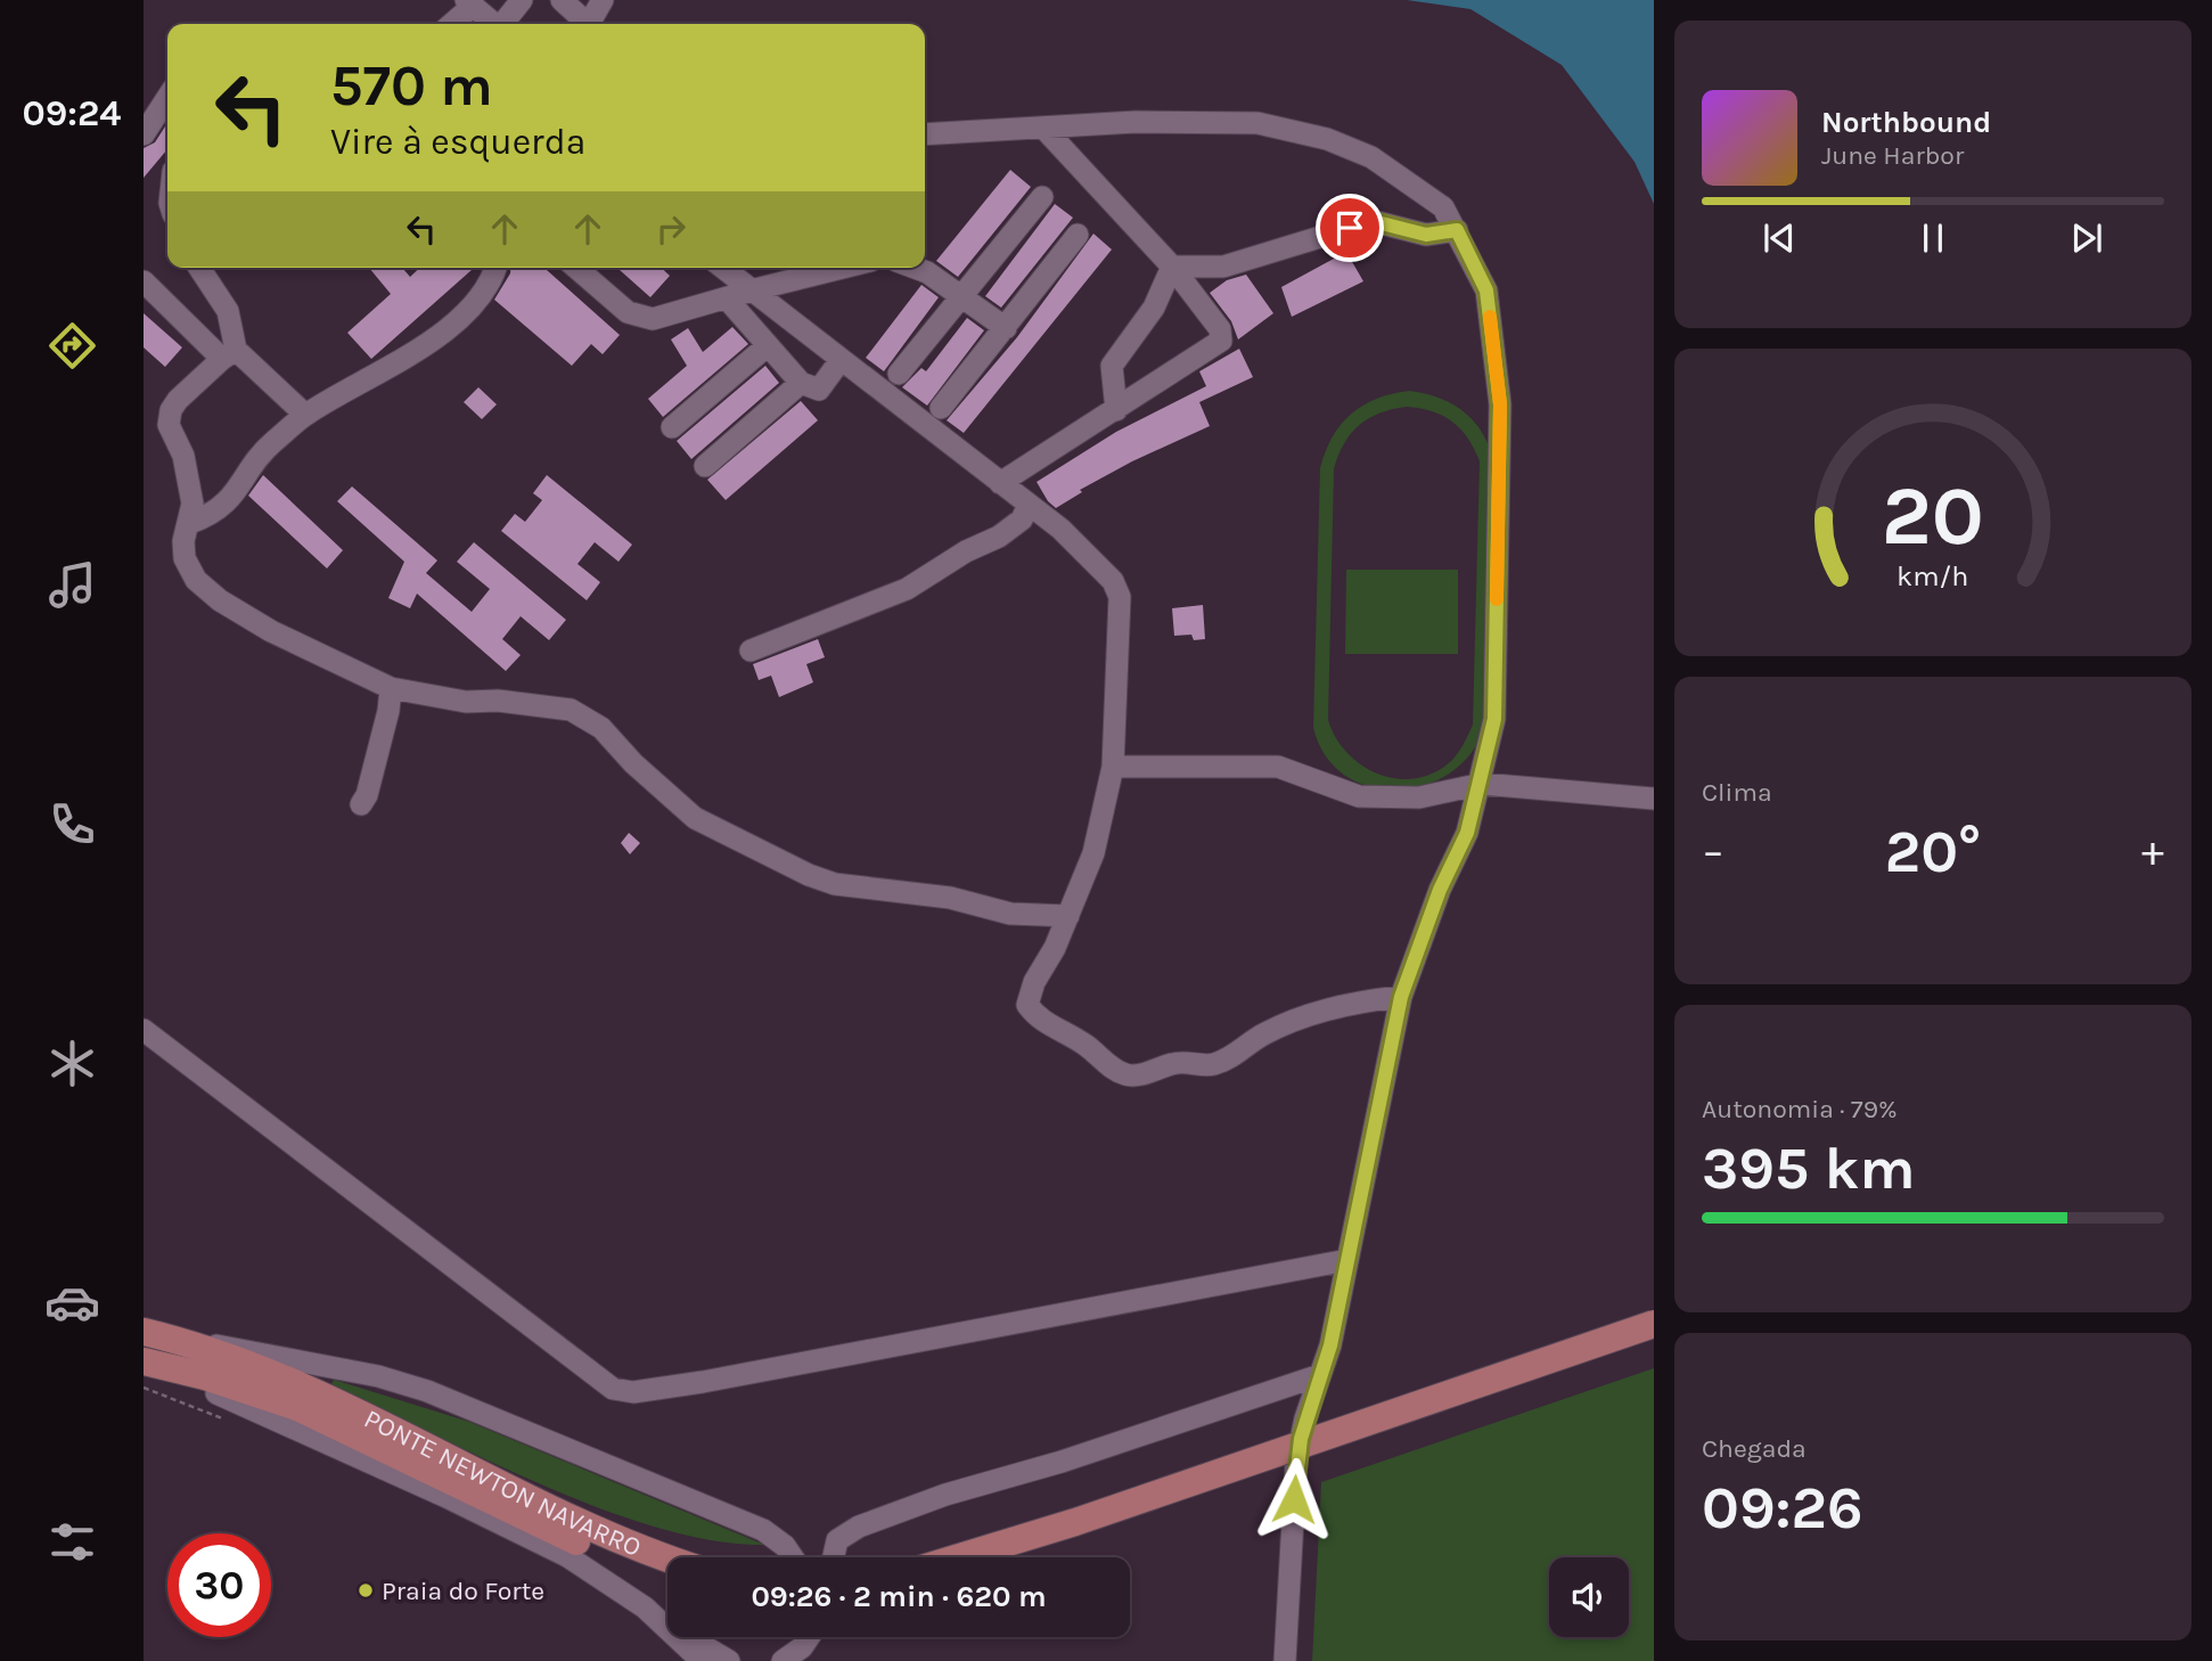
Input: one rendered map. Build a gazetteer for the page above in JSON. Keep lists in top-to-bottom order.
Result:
{
  "streets": {
    "main road": ["PONTE NEWTON NAVARRO"]
  },
  "places": ["Praia do Forte"],
  "page": {
    "tabs": "09:24",
    "turn": ["570 m", "Vire à esquerda"],
    "song": ["Northbound", "June Harbor"],
    "tile": [
      "Clima",
      ["Autonomia · 79%", "395 km"],
      ["Chegada", "09:26"]
    ],
    "heat": ["−", "20°", "+"],
    "limit": "30",
    "trip": "09:26 · 2 min · 620 m",
    "gauge": ["20", "km/h"]
  }
}
